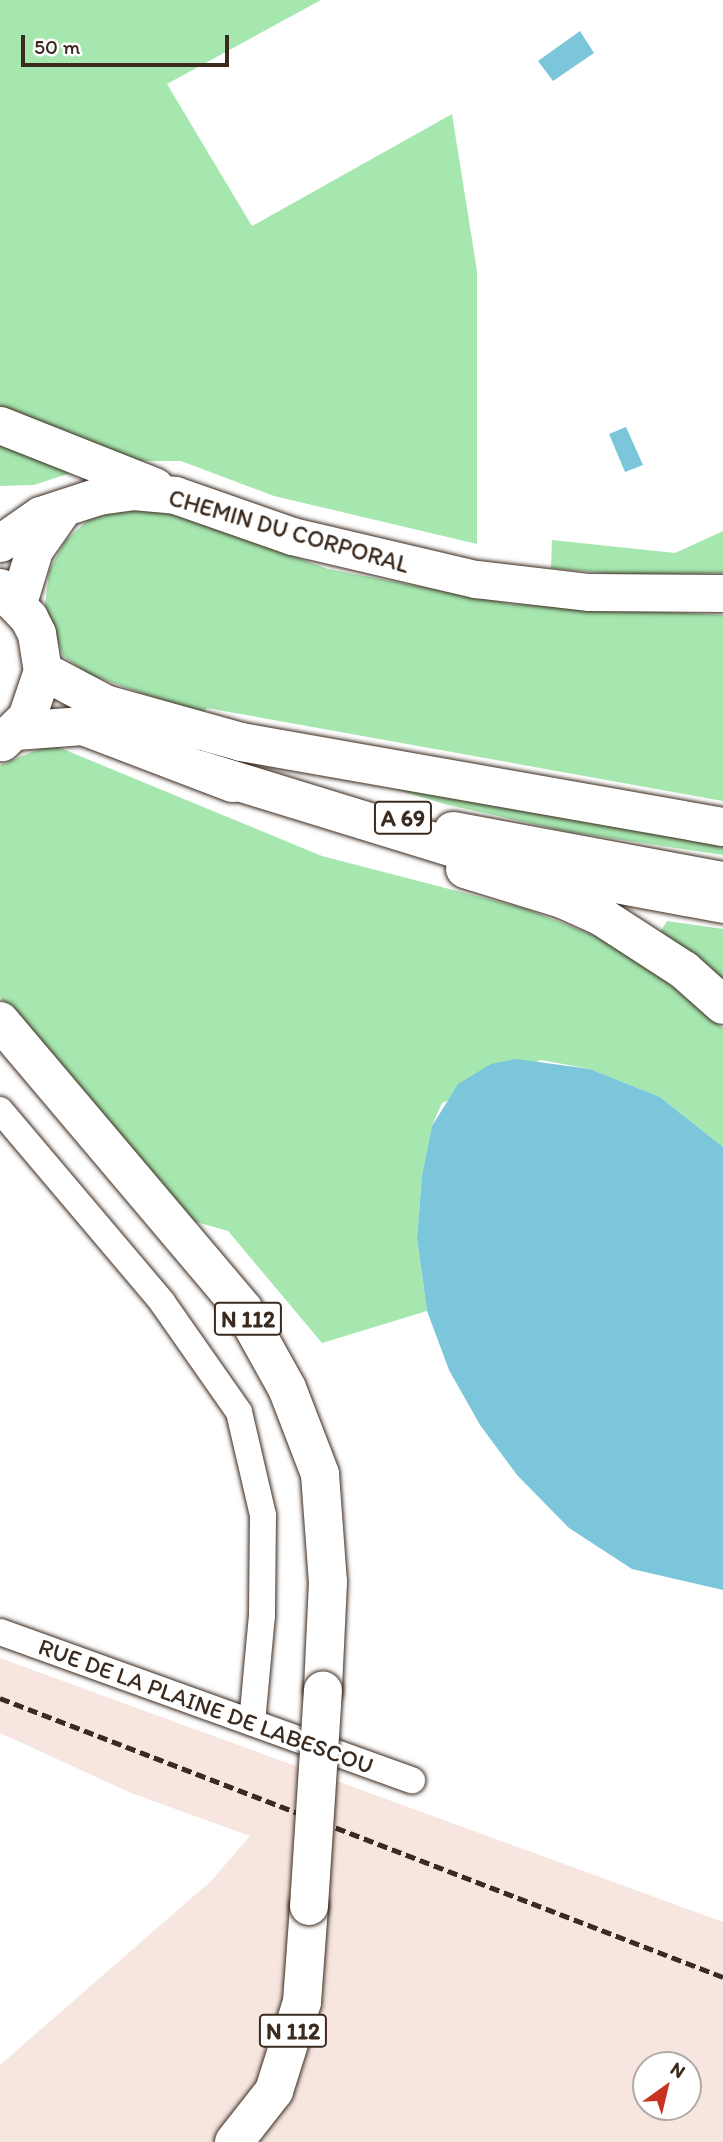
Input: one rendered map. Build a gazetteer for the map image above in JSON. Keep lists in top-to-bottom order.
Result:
{
  "streets": {
    "main road": ["A 69", "N 112"],
    "street": ["CHEMIN DU CORPORAL", "RUE DE LA PLAINE DE LABESCOU"]
  },
  "scale_bar": "50 m",
  "north": "top right"
}
